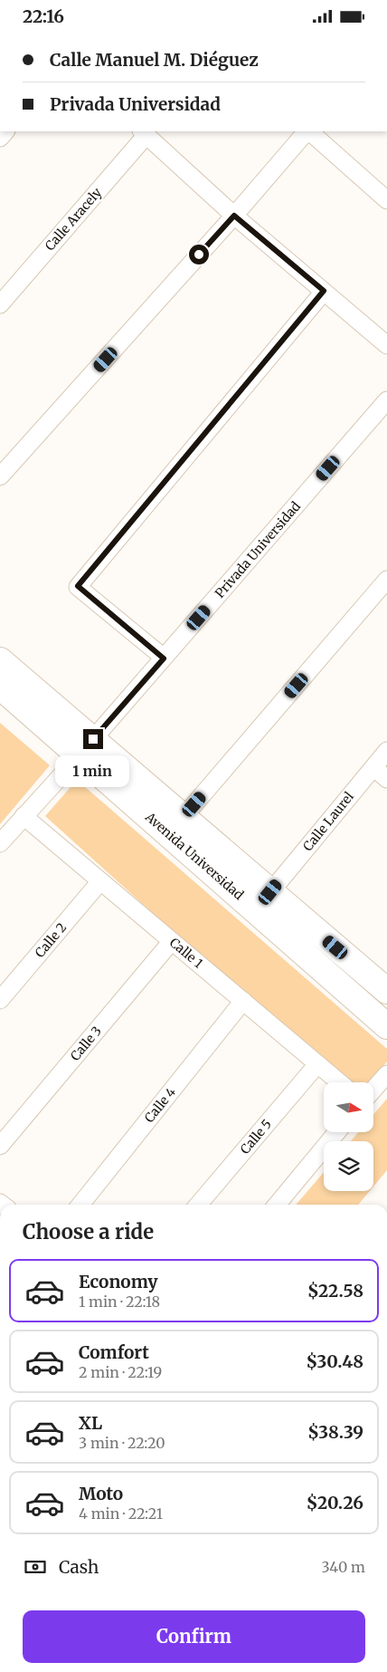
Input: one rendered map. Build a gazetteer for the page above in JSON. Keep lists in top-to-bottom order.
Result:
{
  "streets": {
    "main road": ["Avenida Universidad"],
    "street": [
      "Calle Aracely",
      "Privada Universidad",
      "Calle Laurel",
      "Calle 2",
      "Calle 1",
      "Calle 3",
      "Calle 4",
      "Calle 5"
    ]
  },
  "crossings": [
    ["Privada Universidad", "Avenida Universidad"],
    ["Privada Universidad", "Calle 1"],
    ["Calle Laurel", "Avenida Universidad"],
    ["Calle 2", "Calle 1"],
    ["Calle 1", "Calle 3"],
    ["Calle 1", "Calle 4"],
    ["Calle 1", "Calle 5"]
  ],
  "north": "right",
  "page": {
    "status": "22:16",
    "banner": ["Calle Manuel M. Diéguez", "Privada Universidad"],
    "bubble": "1 min",
    "heading": "Choose a ride",
    "list": [
      {
        "name": "Economy",
        "note": "1 min · 22:18",
        "value": "$22.58"
      },
      {
        "name": "Comfort",
        "note": "2 min · 22:19",
        "value": "$30.48"
      },
      {
        "name": "XL",
        "note": "3 min · 22:20",
        "value": "$38.39"
      },
      {
        "name": "Moto",
        "note": "4 min · 22:21",
        "value": "$20.26"
      }
    ],
    "pay": ["Cash", "340 m"],
    "buttons": "Confirm"
  }
}
